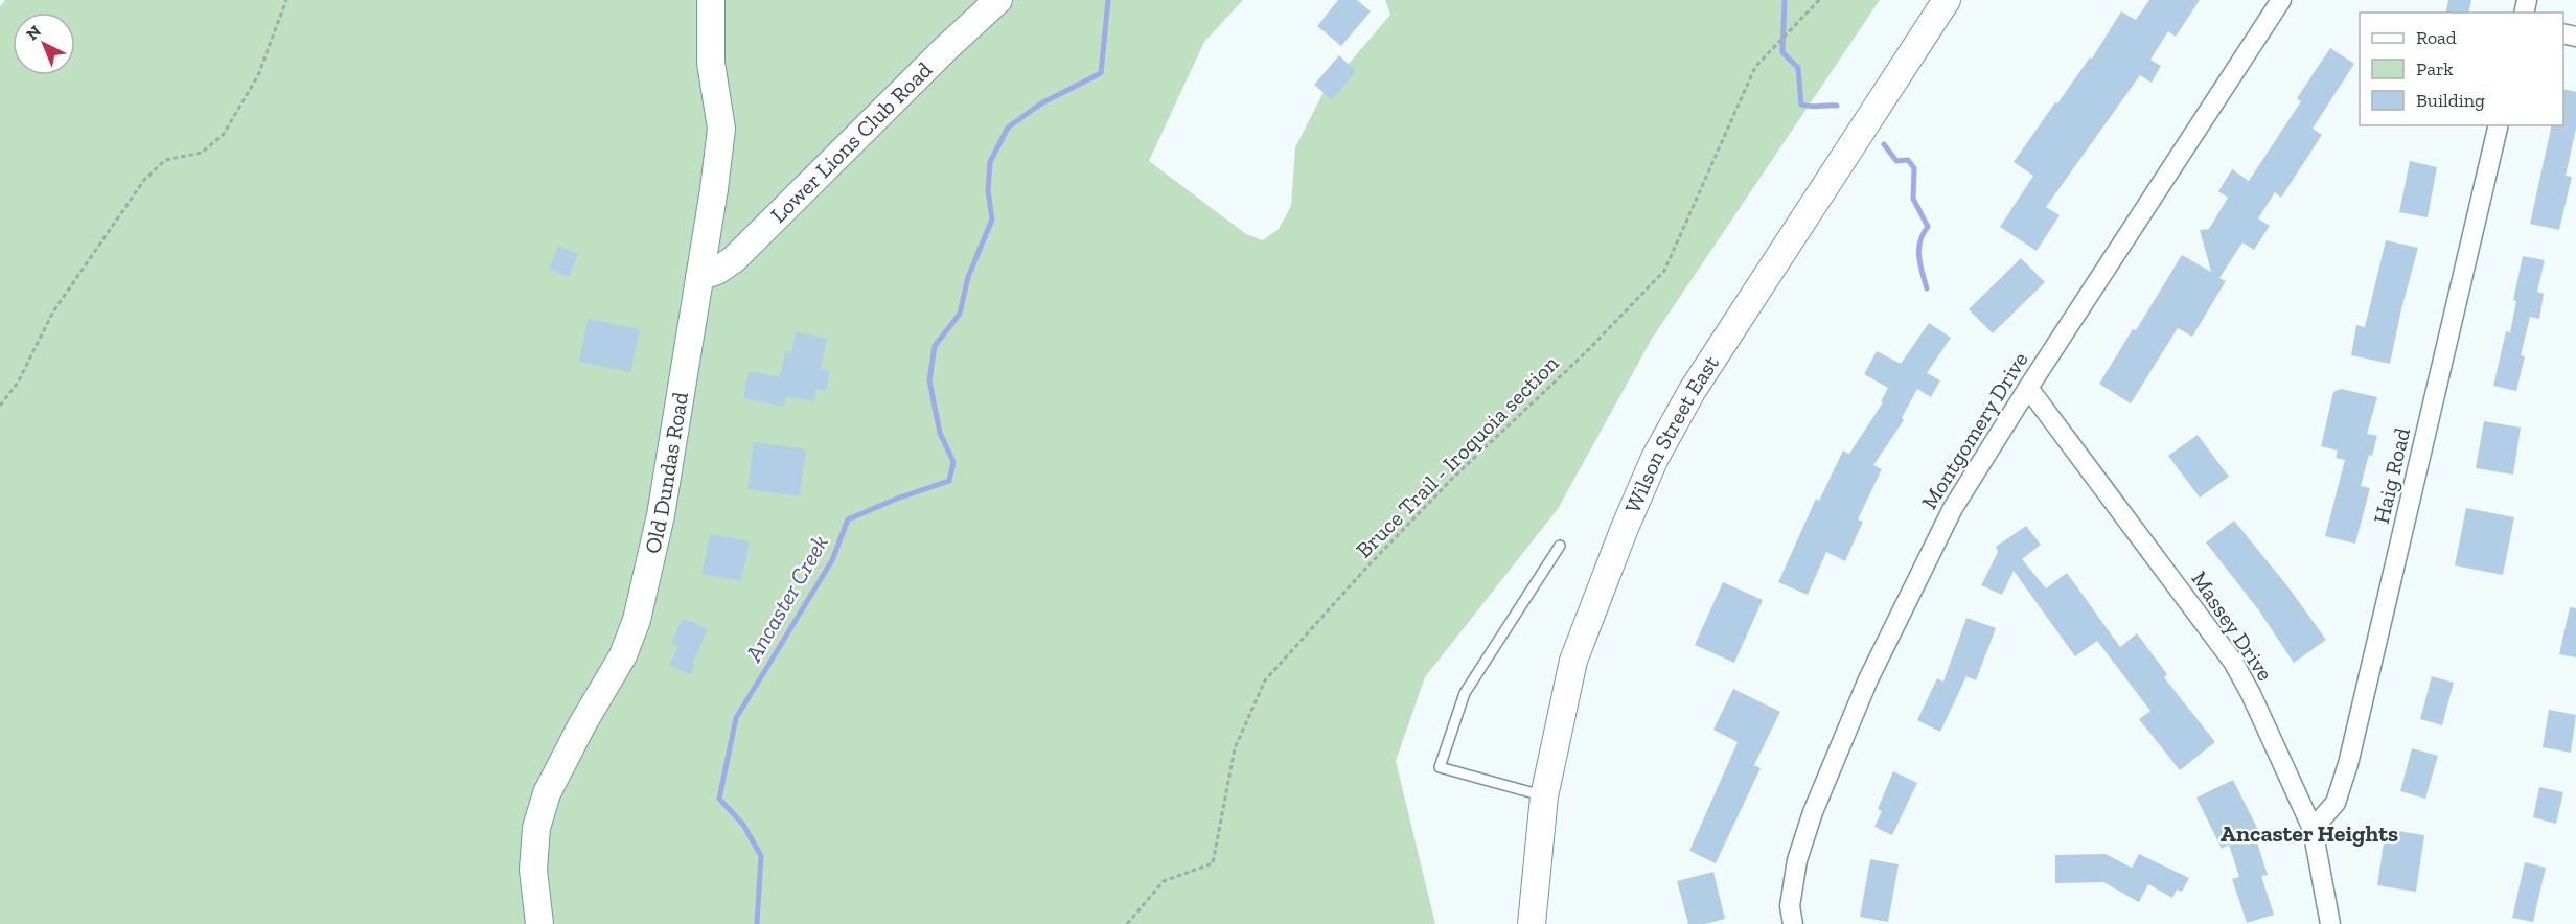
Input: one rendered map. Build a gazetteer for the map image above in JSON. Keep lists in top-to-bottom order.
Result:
{
  "streets": {
    "street": [
      "Lower Lions Club Road",
      "Montgomery Drive",
      "Wilson Street East",
      "Old Dundas Road",
      "Haig Road",
      "Massey Drive"
    ],
    "path": ["Bruce Trail - Iroquoia section"]
  },
  "crossings": [
    ["Lower Lions Club Road", "Old Dundas Road"],
    ["Montgomery Drive", "Massey Drive"],
    ["Haig Road", "Massey Drive"]
  ],
  "districts": ["Ancaster Heights"],
  "water": ["Ancaster Creek"],
  "legend": ["Road", "Park", "Building"],
  "north": "top left"
}
